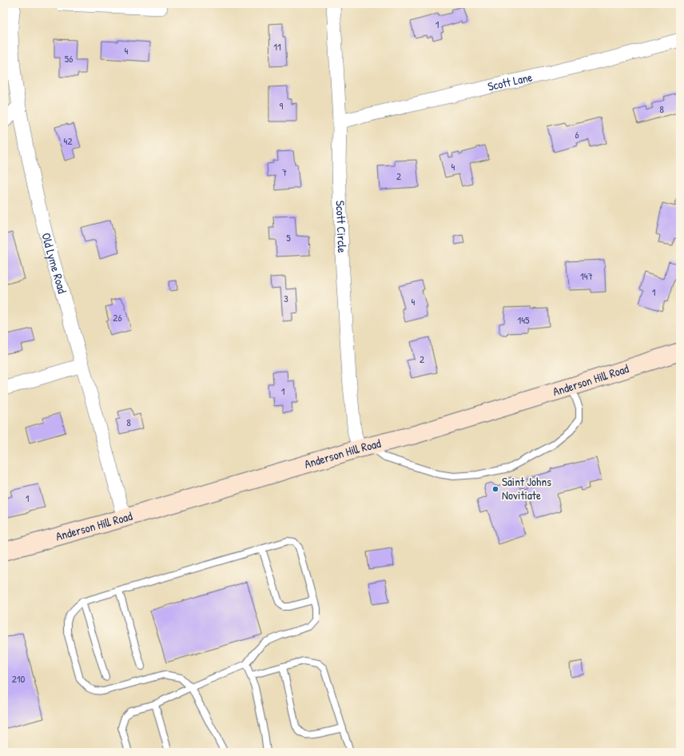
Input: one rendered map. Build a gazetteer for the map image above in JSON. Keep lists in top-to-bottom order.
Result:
{
  "streets": {
    "main road": ["Anderson Hill Road"],
    "street": ["Scott Lane", "Scott Circle", "Old Lyme Road"]
  },
  "crossings": [
    ["Scott Lane", "Scott Circle"],
    ["Scott Circle", "Anderson Hill Road"],
    ["Old Lyme Road", "Anderson Hill Road"]
  ],
  "places": ["Saint Johns Novitiate"],
  "house_numbers": [
    "1",
    "11",
    "4",
    "56",
    "9",
    "8",
    "6",
    "42",
    "4",
    "7",
    "2",
    "5",
    "147",
    "1",
    "3",
    "4",
    "26",
    "145",
    "2",
    "1",
    "8",
    "1",
    "210"
  ]
}
